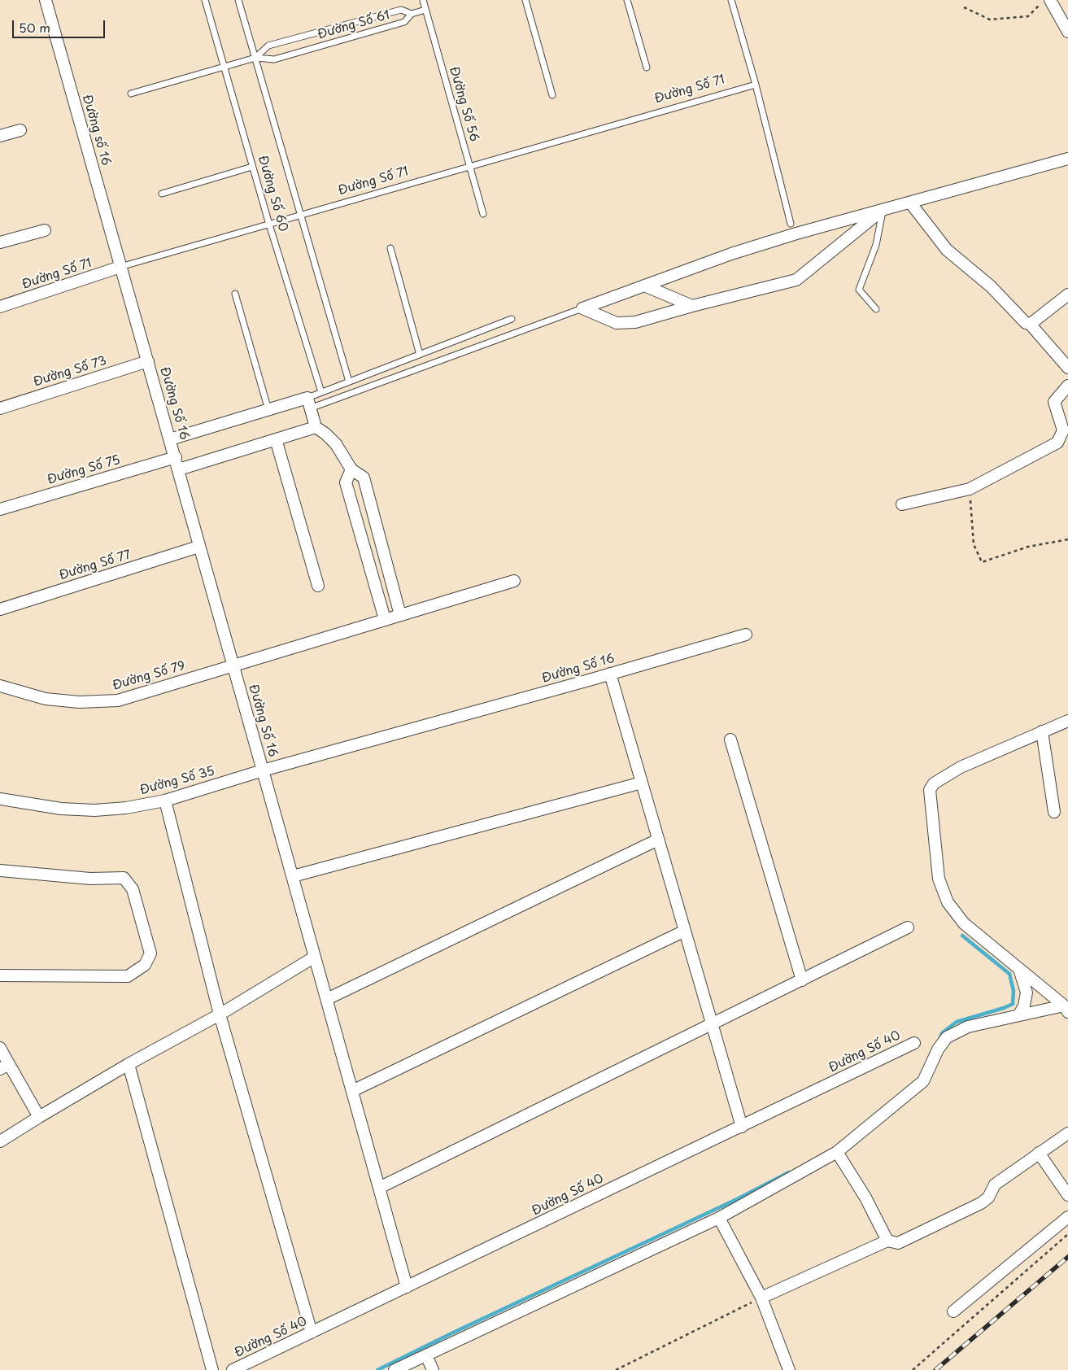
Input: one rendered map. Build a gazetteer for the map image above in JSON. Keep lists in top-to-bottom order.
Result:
{
  "streets": {
    "street": [
      "Đường Số 71",
      "Đường số 16",
      "Đường Số 73",
      "Đường Số 16",
      "Đường Số 75",
      "Đường Số 77",
      "Đường Số 79",
      "Đường Số 35",
      "Đường Số 40"
    ],
    "lane": ["Đường Số 61", "Đường Số 56", "Đường Số 60"]
  },
  "crossings": [
    ["Đường Số 61", "Đường Số 60"],
    ["Đường Số 71", "Đường Số 56"],
    ["Đường Số 71", "Đường số 16"],
    ["Đường Số 71", "Đường Số 60"],
    ["Đường Số 71", "Đường Số 16"],
    ["Đường số 16", "Đường Số 16"],
    ["Đường Số 73", "Đường Số 16"],
    ["Đường Số 16", "Đường Số 75"],
    ["Đường Số 16", "Đường Số 77"],
    ["Đường Số 16", "Đường Số 79"],
    ["Đường Số 16", "Đường Số 35"]
  ],
  "scale_bar": "50 m"
}
